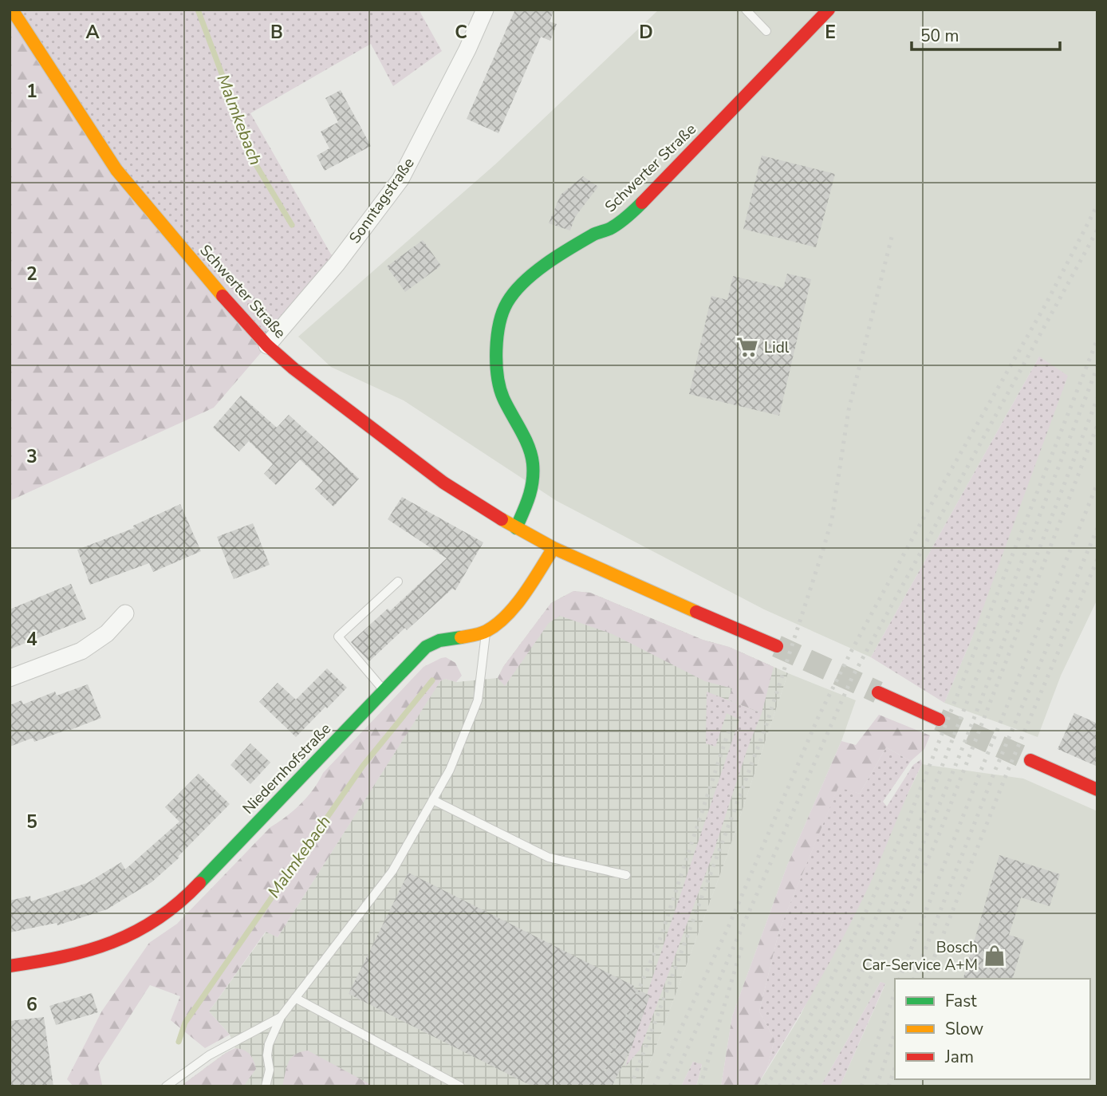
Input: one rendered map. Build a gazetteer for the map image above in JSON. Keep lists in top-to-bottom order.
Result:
{
  "streets": {
    "street": ["Schwerter Straße", "Sonntagstraße", "Niedernhofstraße"]
  },
  "crossings": [
    ["Schwerter Straße", "Sonntagstraße"],
    ["Schwerter Straße", "Niedernhofstraße"]
  ],
  "water": ["Malmkebach"],
  "places": {
    "supermarket": ["Lidl"],
    "shop": ["Bosch Car-Service A+M"]
  },
  "legend": ["Fast", "Slow", "Jam"],
  "scale_bar": "50 m",
  "grid": {
    "columns": [
      "A",
      "B",
      "C",
      "D",
      "E"
    ],
    "rows": [
      "1",
      "2",
      "3",
      "4",
      "5",
      "6"
    ]
  }
}
